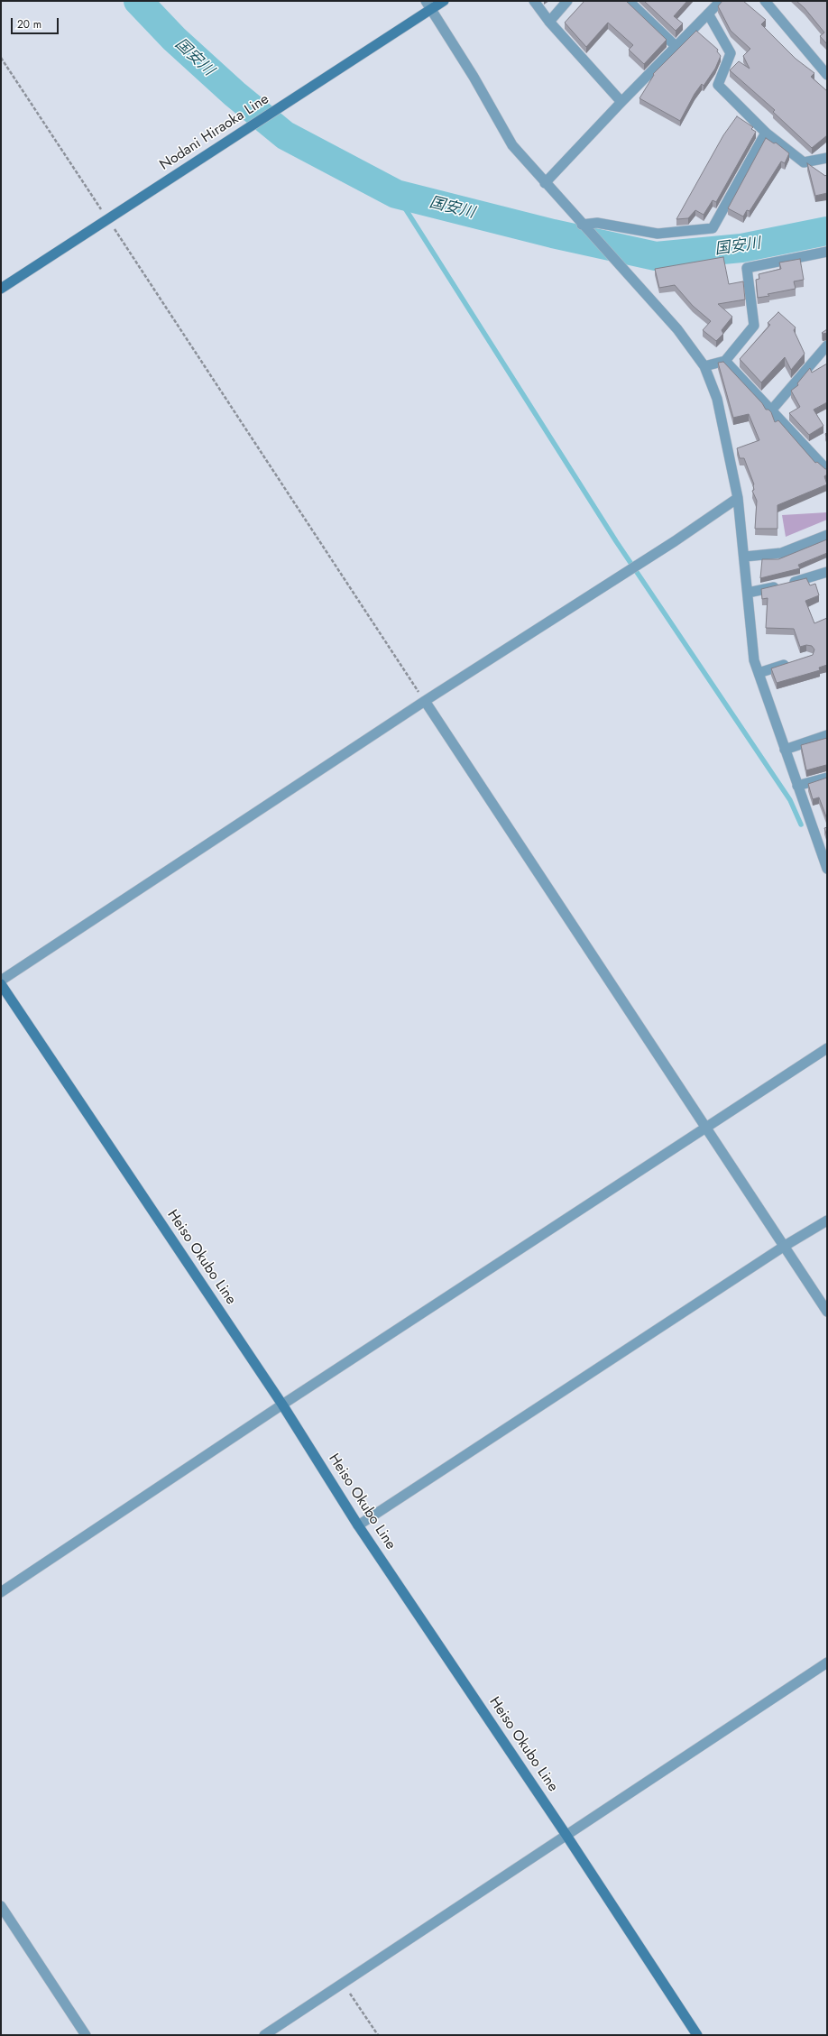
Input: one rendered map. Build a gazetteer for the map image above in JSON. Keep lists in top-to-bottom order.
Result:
{
  "streets": {
    "main road": ["Nodani Hiraoka Line", "Heiso Okubo Line"]
  },
  "water": ["国安川"],
  "scale_bar": "20 m"
}
